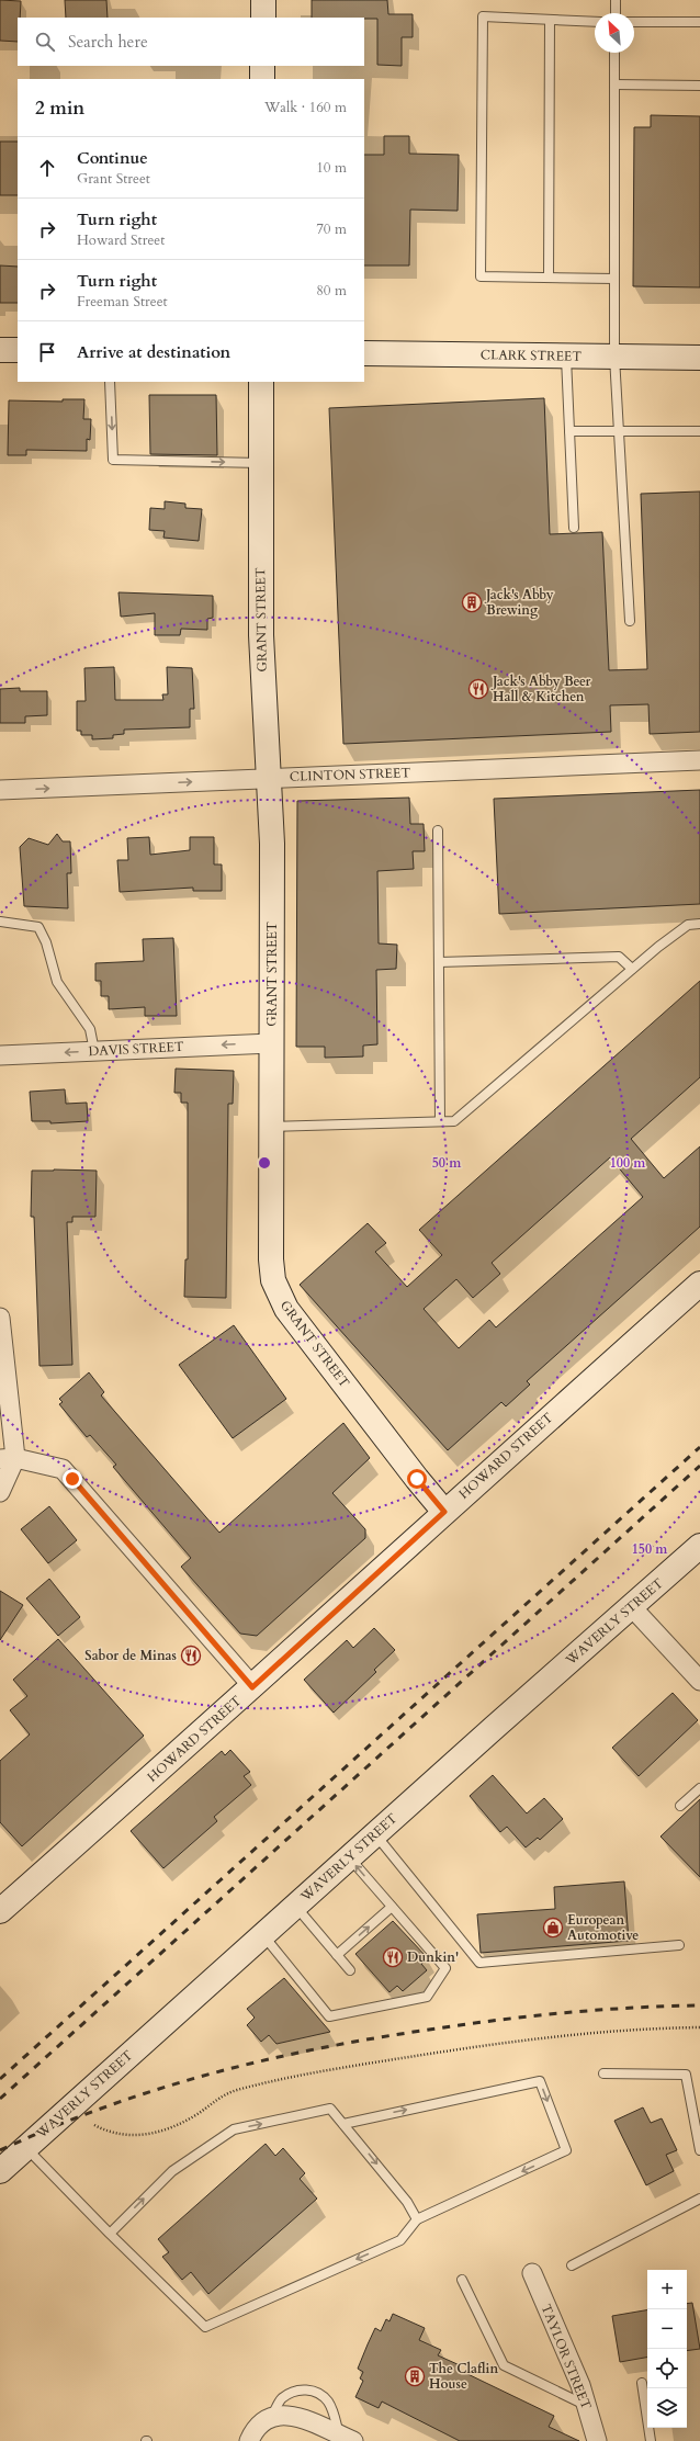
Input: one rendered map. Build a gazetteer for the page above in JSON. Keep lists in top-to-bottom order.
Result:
{
  "streets": {
    "street": [
      "CLARK STREET",
      "GRANT STREET",
      "CLINTON STREET",
      "DAVIS STREET",
      "HOWARD STREET",
      "WAVERLY STREET",
      "TAYLOR STREET"
    ]
  },
  "crossings": [
    ["GRANT STREET", "CLINTON STREET"],
    ["GRANT STREET", "DAVIS STREET"],
    ["GRANT STREET", "HOWARD STREET"]
  ],
  "one_way": ["CLINTON STREET", "DAVIS STREET"],
  "places": {
    "building": ["Jack's Abby Brewing", "The Claflin House"],
    "restaurant": ["Jack's Abby Beer Hall & Kitchen", "Sabor de Minas", "Dunkin'"],
    "shop": ["European Automotive"]
  },
  "north": "top left",
  "page": {
    "search": "Search here",
    "heading": ["2 min", "Walk · 160 m"],
    "list": [
      ["Continue", "Grant Street", "10 m"],
      ["Turn right", "Howard Street", "70 m"],
      ["Turn right", "Freeman Street", "80 m"],
      "Arrive at destination"
    ],
    "map_buttons": ["+", "−"]
  },
  "rings": ["50 m", "100 m", "150 m"]
}
